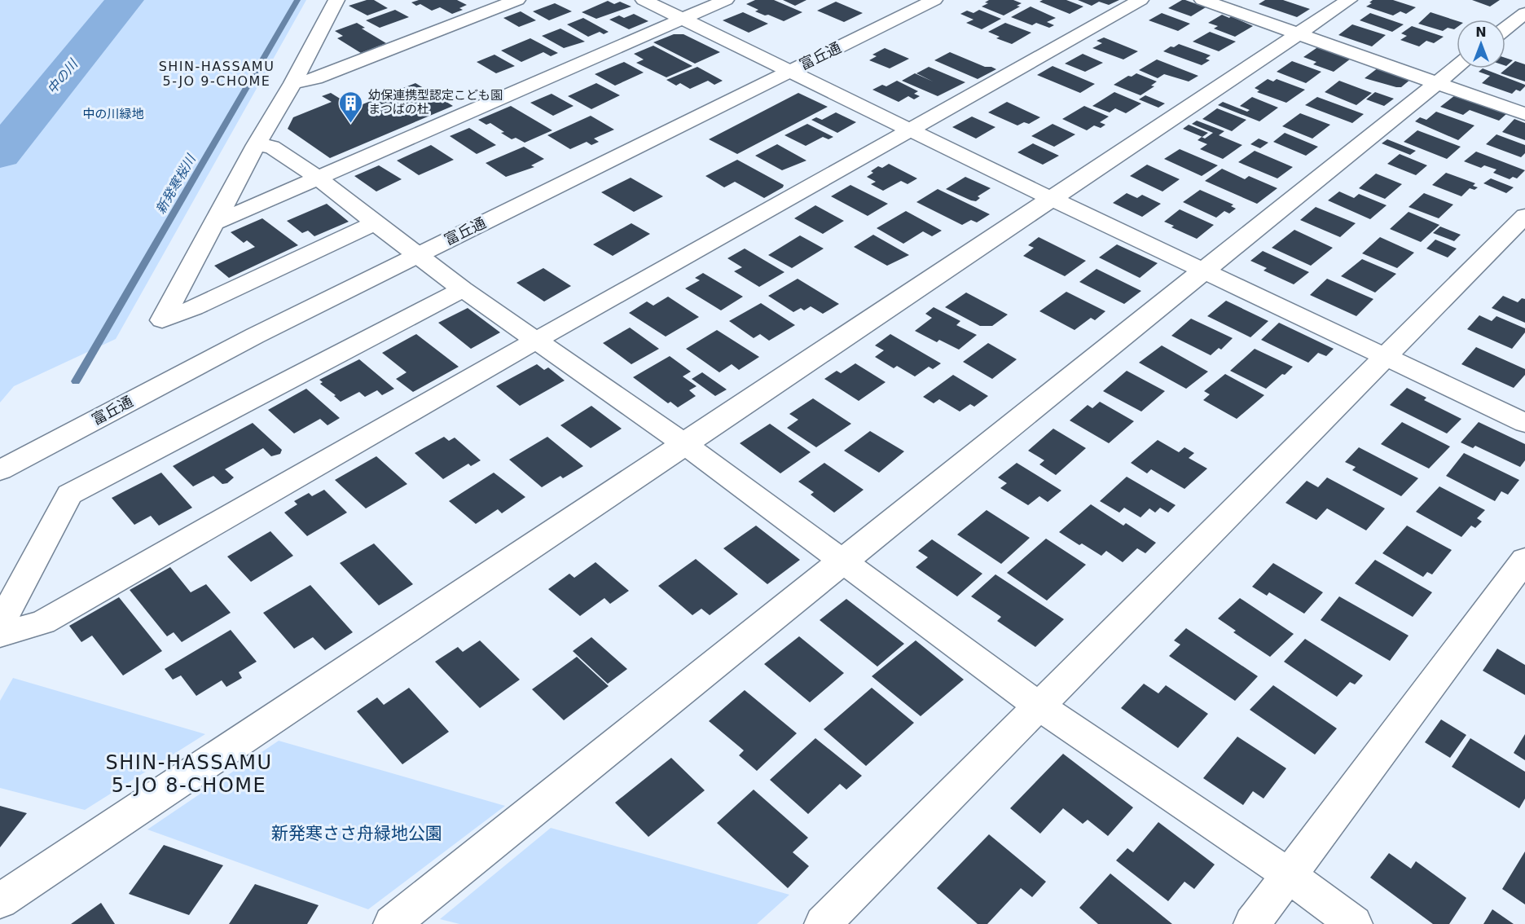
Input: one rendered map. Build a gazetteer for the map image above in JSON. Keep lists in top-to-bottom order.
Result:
{
  "streets": {
    "street": ["富丘通"]
  },
  "districts": ["SHIN-HASSAMU 5-JO 9-CHOME", "SHIN-HASSAMU 5-JO 8-CHOME"],
  "water": ["中の川", "新発寒桜川"],
  "parks": ["中の川緑地", "新発寒ささ舟緑地公園"],
  "places": {
    "building": ["幼保連携型認定こども園 まつばの杜"]
  },
  "north": "top"
}
